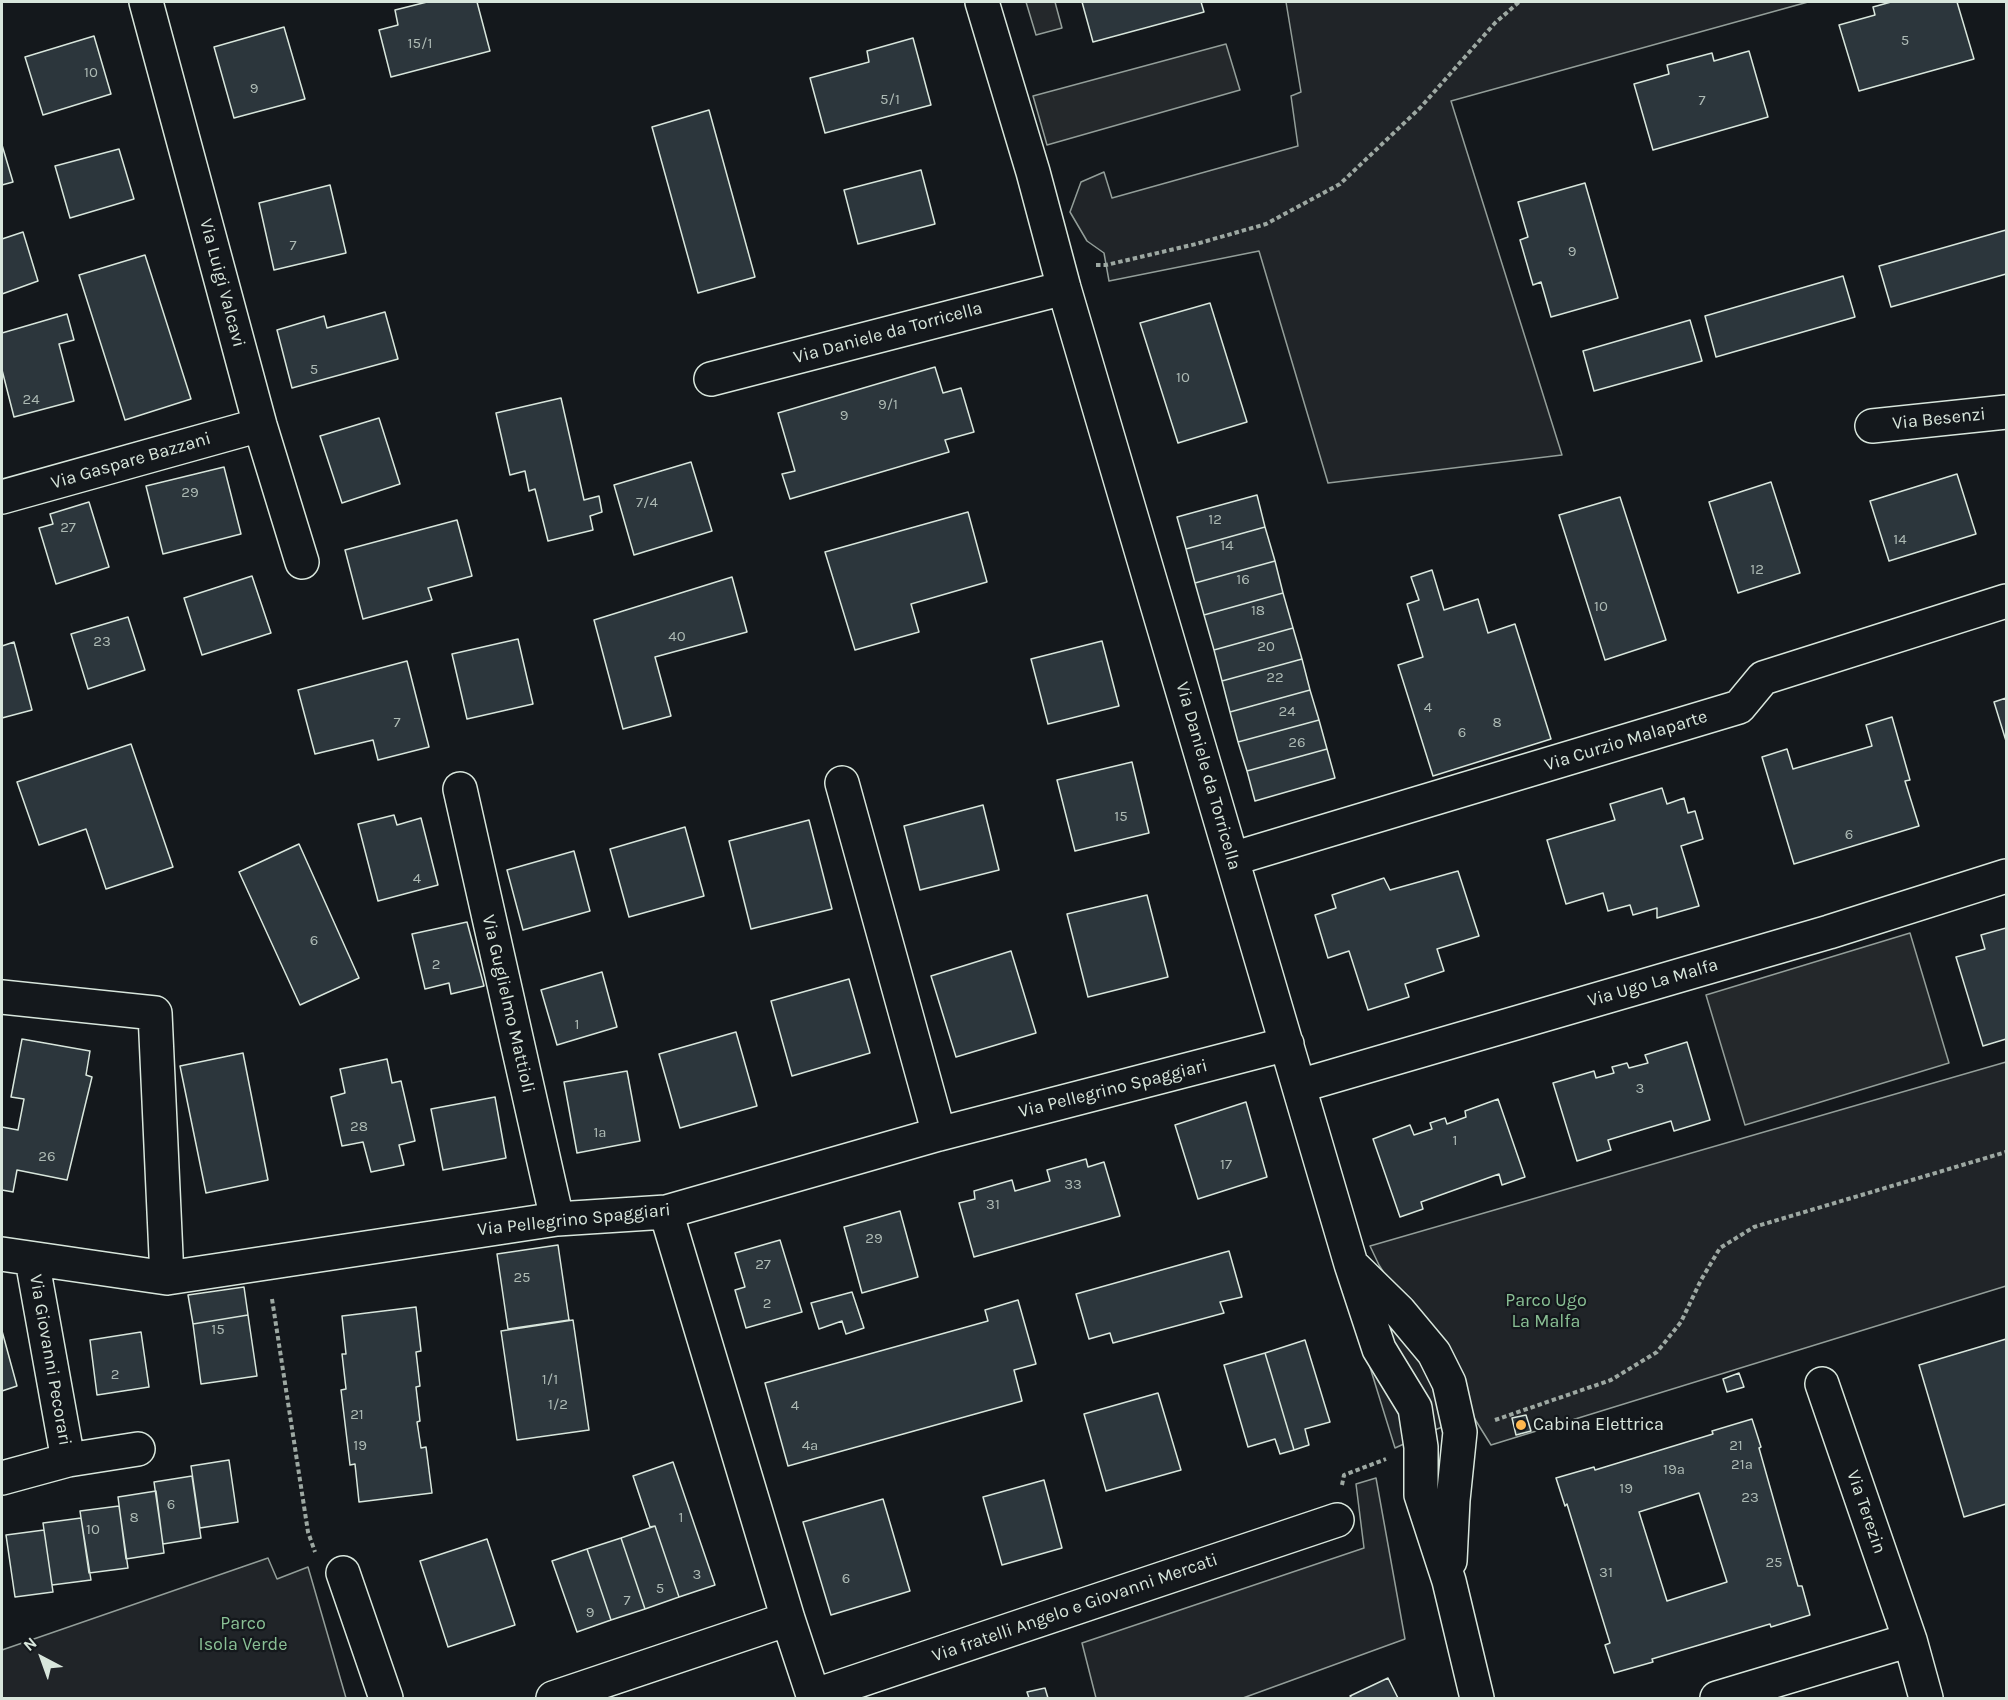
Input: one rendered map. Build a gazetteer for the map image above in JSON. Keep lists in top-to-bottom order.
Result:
{
  "streets": {
    "street": [
      "Via Luigi Valcavi",
      "Via Daniele da Torricella",
      "Via Besenzi",
      "Via Gaspare Bazzani",
      "Via Curzio Malaparte",
      "Via Ugo La Malfa",
      "Via Guglielmo Mattioli",
      "Via Pellegrino Spaggiari",
      "Via Giovanni Pecorari",
      "Via Terezin",
      "Via fratelli Angelo e Giovanni Mercati"
    ]
  },
  "crossings": [
    ["Via Luigi Valcavi", "Via Gaspare Bazzani"],
    ["Via Daniele da Torricella", "Via Curzio Malaparte"],
    ["Via Daniele da Torricella", "Via Ugo La Malfa"],
    ["Via Daniele da Torricella", "Via Pellegrino Spaggiari"],
    ["Via Guglielmo Mattioli", "Via Pellegrino Spaggiari"],
    ["Via Pellegrino Spaggiari", "Via Giovanni Pecorari"],
    ["Via Pellegrino Spaggiari", "Via fratelli Angelo e Giovanni Mercati"]
  ],
  "parks": ["Parco Ugo La Malfa", "Parco Isola Verde"],
  "places": ["Cabina Elettrica"],
  "house_numbers": [
    "5",
    "15/1",
    "10",
    "9",
    "5/1",
    "7",
    "7",
    "9",
    "5",
    "10",
    "24",
    "9/1",
    "9",
    "29",
    "7/4",
    "12",
    "27",
    "14",
    "14",
    "12",
    "16",
    "10",
    "18",
    "40",
    "23",
    "20",
    "22",
    "4",
    "24",
    "7",
    "8",
    "6",
    "26",
    "15",
    "6",
    "4",
    "6",
    "2",
    "1",
    "3",
    "28",
    "1a",
    "1",
    "26",
    "17",
    "33",
    "31",
    "29",
    "27",
    "25",
    "2",
    "15",
    "2",
    "1/1",
    "1/2",
    "4",
    "21",
    "19",
    "4a",
    "21",
    "21a",
    "19a",
    "19",
    "23",
    "6",
    "8",
    "1",
    "10",
    "25",
    "31",
    "3",
    "6",
    "5",
    "7",
    "9"
  ],
  "north": "top left"
}
